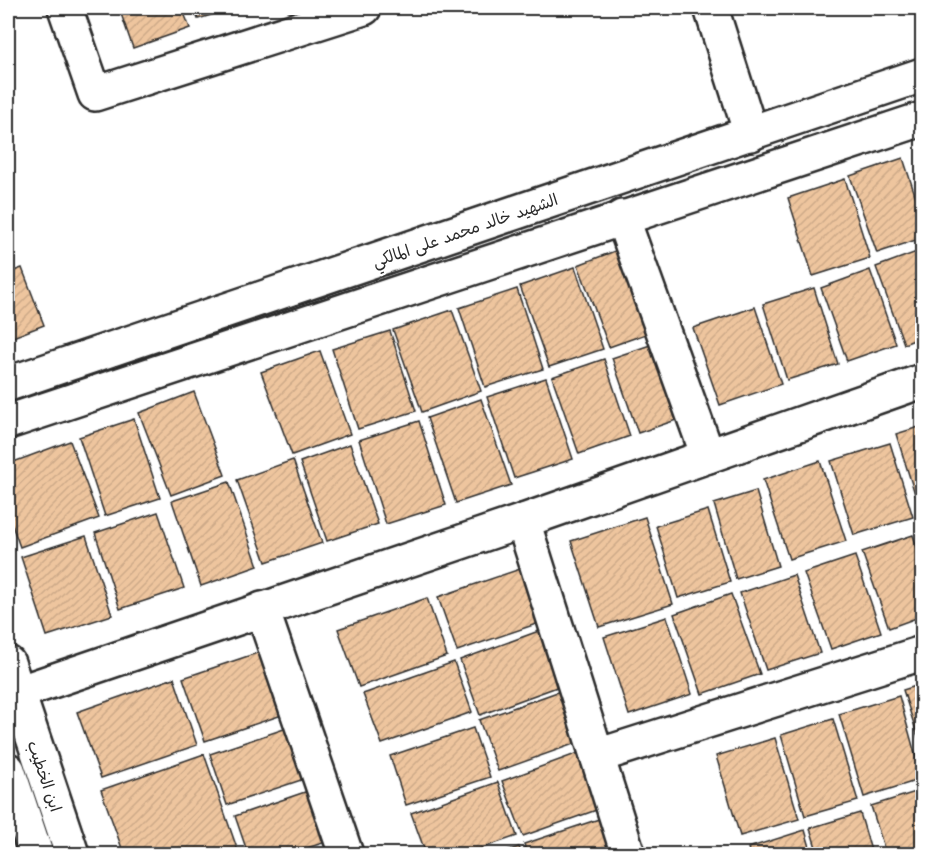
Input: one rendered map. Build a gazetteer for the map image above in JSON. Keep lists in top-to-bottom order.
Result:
{
  "streets": {
    "street": ["الشهيد خالد محمد على المالكي", "ابن الخطيب"]
  }
}
